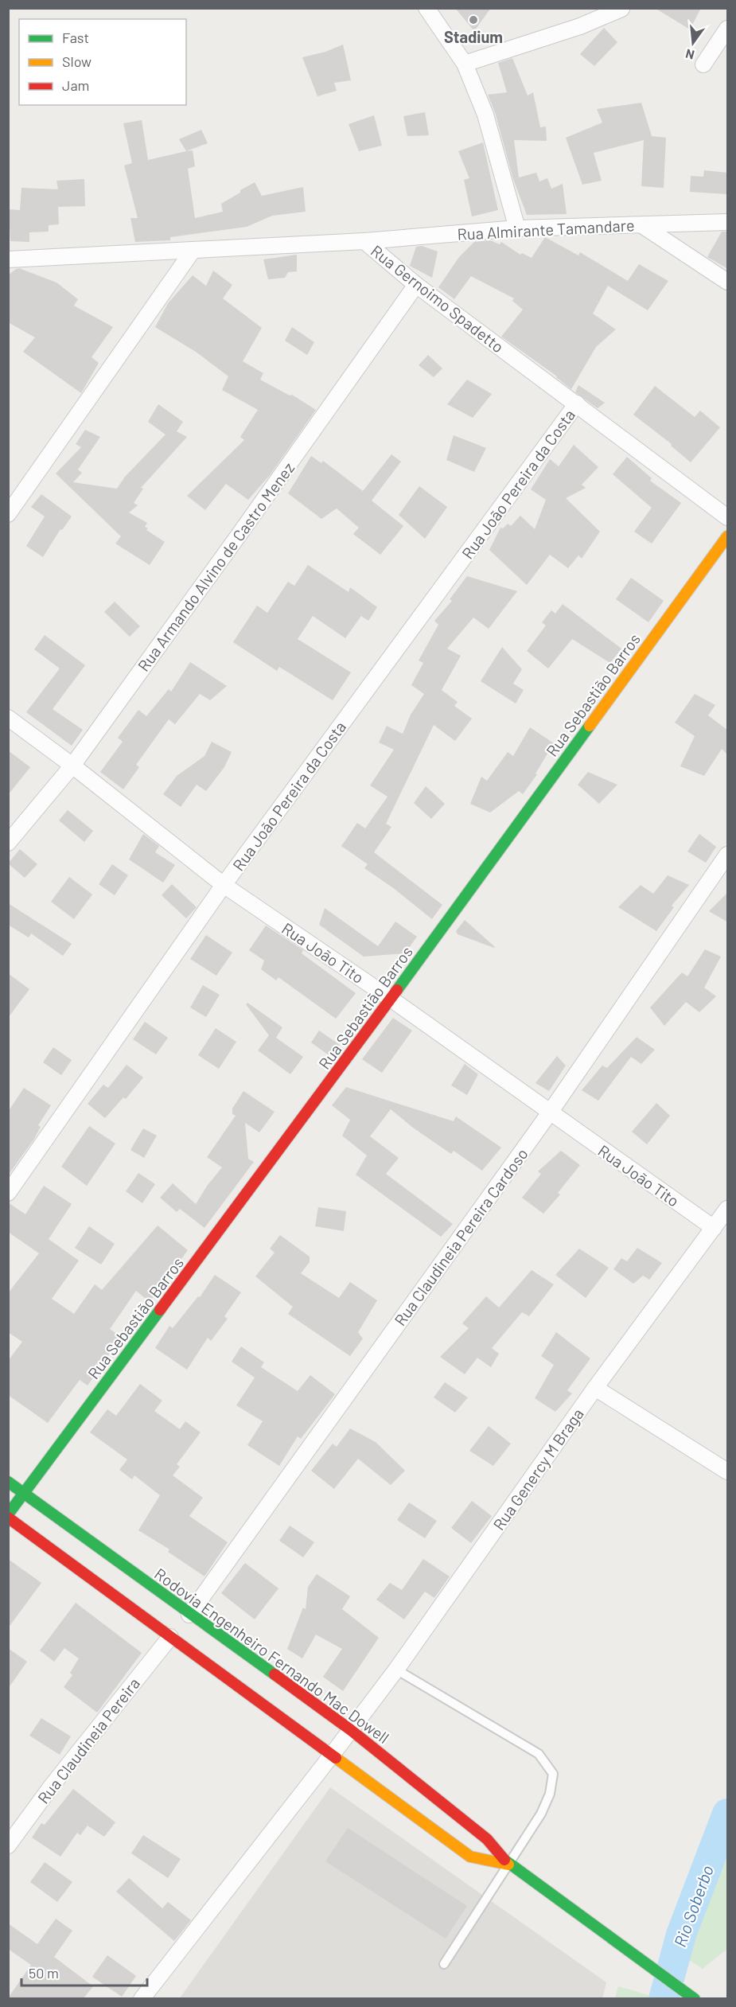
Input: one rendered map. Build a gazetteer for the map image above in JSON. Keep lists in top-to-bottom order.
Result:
{
  "streets": {
    "main road": ["Rua Sebastião Barros", "Rodovia Engenheiro Fernando Mac Dowell"],
    "street": [
      "Rua Almirante Tamandare",
      "Rua Gernoimo Spadetto",
      "Rua João Pereira da Costa",
      "Rua Armando Alvino de Castro Menez",
      "Rua João Tito",
      "Rua Claudineia Pereira Cardoso",
      "Rua Genercy M Braga",
      "Rua Claudineia Pereira"
    ]
  },
  "crossings": [
    ["Rua Almirante Tamandare", "Rua Gernoimo Spadetto"],
    ["Rua Gernoimo Spadetto", "Rua João Pereira da Costa"],
    ["Rua Gernoimo Spadetto", "Rua Armando Alvino de Castro Menez"],
    ["Rua João Pereira da Costa", "Rua João Tito"],
    ["Rua Armando Alvino de Castro Menez", "Rua João Tito"],
    ["Rua Sebastião Barros", "Rua João Tito"],
    ["Rua Sebastião Barros", "Rodovia Engenheiro Fernando Mac Dowell"],
    ["Rua João Tito", "Rua Claudineia Pereira Cardoso"],
    ["Rua João Tito", "Rua Genercy M Braga"],
    ["Rua Claudineia Pereira Cardoso", "Rodovia Engenheiro Fernando Mac Dowell"],
    ["Rua Genercy M Braga", "Rodovia Engenheiro Fernando Mac Dowell"],
    ["Rodovia Engenheiro Fernando Mac Dowell", "Rua Claudineia Pereira"]
  ],
  "water": ["Rio Soberbo"],
  "places": ["Stadium"],
  "legend": ["Fast", "Slow", "Jam"],
  "scale_bar": "50 m",
  "north": "bottom"
}
